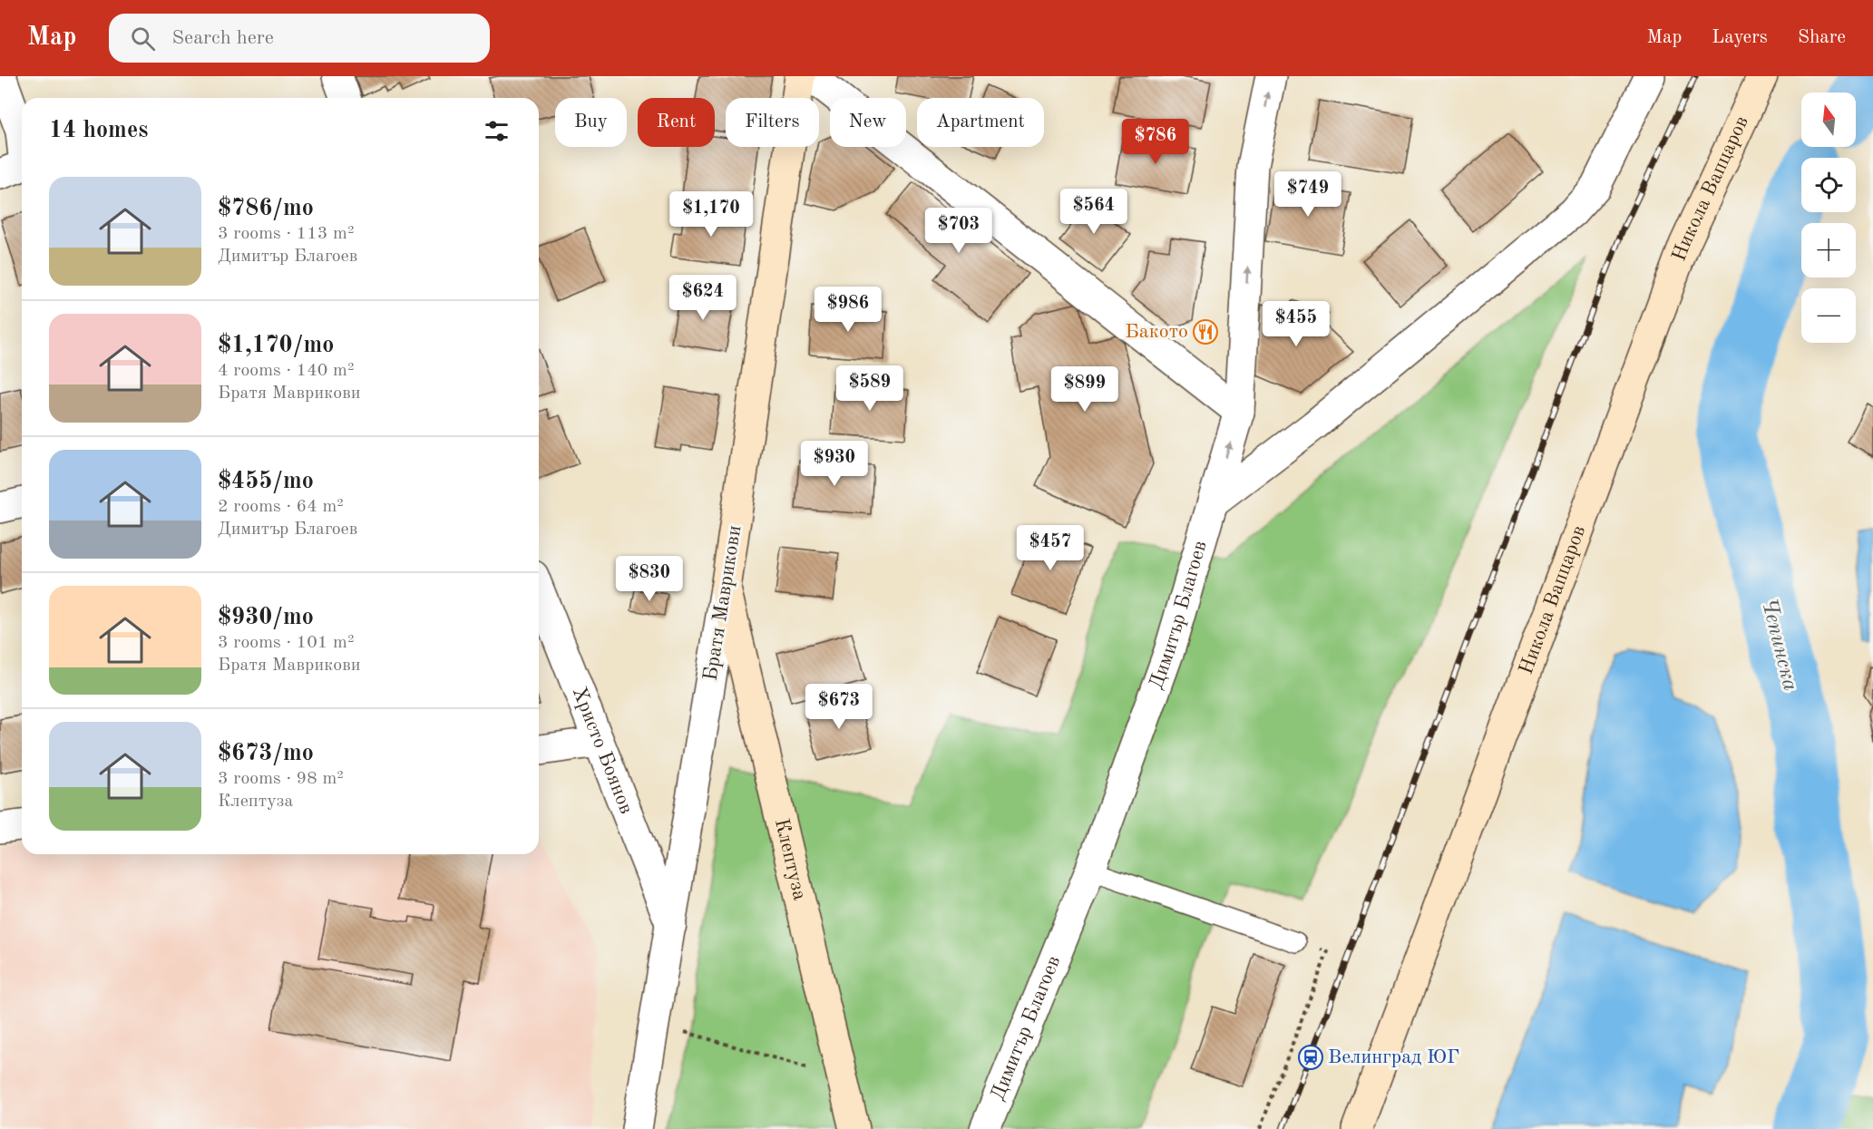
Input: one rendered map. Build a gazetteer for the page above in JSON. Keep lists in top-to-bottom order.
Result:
{
  "streets": {
    "street": [
      "Никола Вапцаров",
      "Братя Маврикови",
      "Димитър Благоев",
      "Христо Боянов",
      "Клептуза"
    ]
  },
  "crossings": [
    ["Братя Маврикови", "Христо Боянов"],
    ["Братя Маврикови", "Клептуза"]
  ],
  "one_way": ["Димитър Благоев"],
  "water": ["Чепинска"],
  "places": {
    "restaurant": ["Бакото"],
    "station": ["Велинград ЮГ"]
  },
  "north": "top",
  "page": {
    "header": "Map",
    "search": "Search here",
    "nav": ["Map", "Layers", "Share"],
    "map_buttons": ["+", "−"],
    "chip": [
      "Buy",
      "Rent",
      "Filters",
      "New",
      "Apartment"
    ],
    "heading": "14 homes",
    "price": [
      "$786",
      "$749",
      "$564",
      "$1,170",
      "$703",
      "$624",
      "$986",
      "$455",
      "$589",
      "$899",
      "$930",
      "$457",
      "$830",
      "$673"
    ],
    "list": [
      {
        "name": "$786/mo",
        "note": "3 rooms · 113 m² · Димитър Благоев"
      },
      {
        "name": "$1,170/mo",
        "note": "4 rooms · 140 m² · Братя Маврикови"
      },
      {
        "name": "$455/mo",
        "note": "2 rooms · 64 m² · Димитър Благоев"
      },
      {
        "name": "$930/mo",
        "note": "3 rooms · 101 m² · Братя Маврикови"
      },
      {
        "name": "$673/mo",
        "note": "3 rooms · 98 m² · Клептуза"
      }
    ]
  }
}
